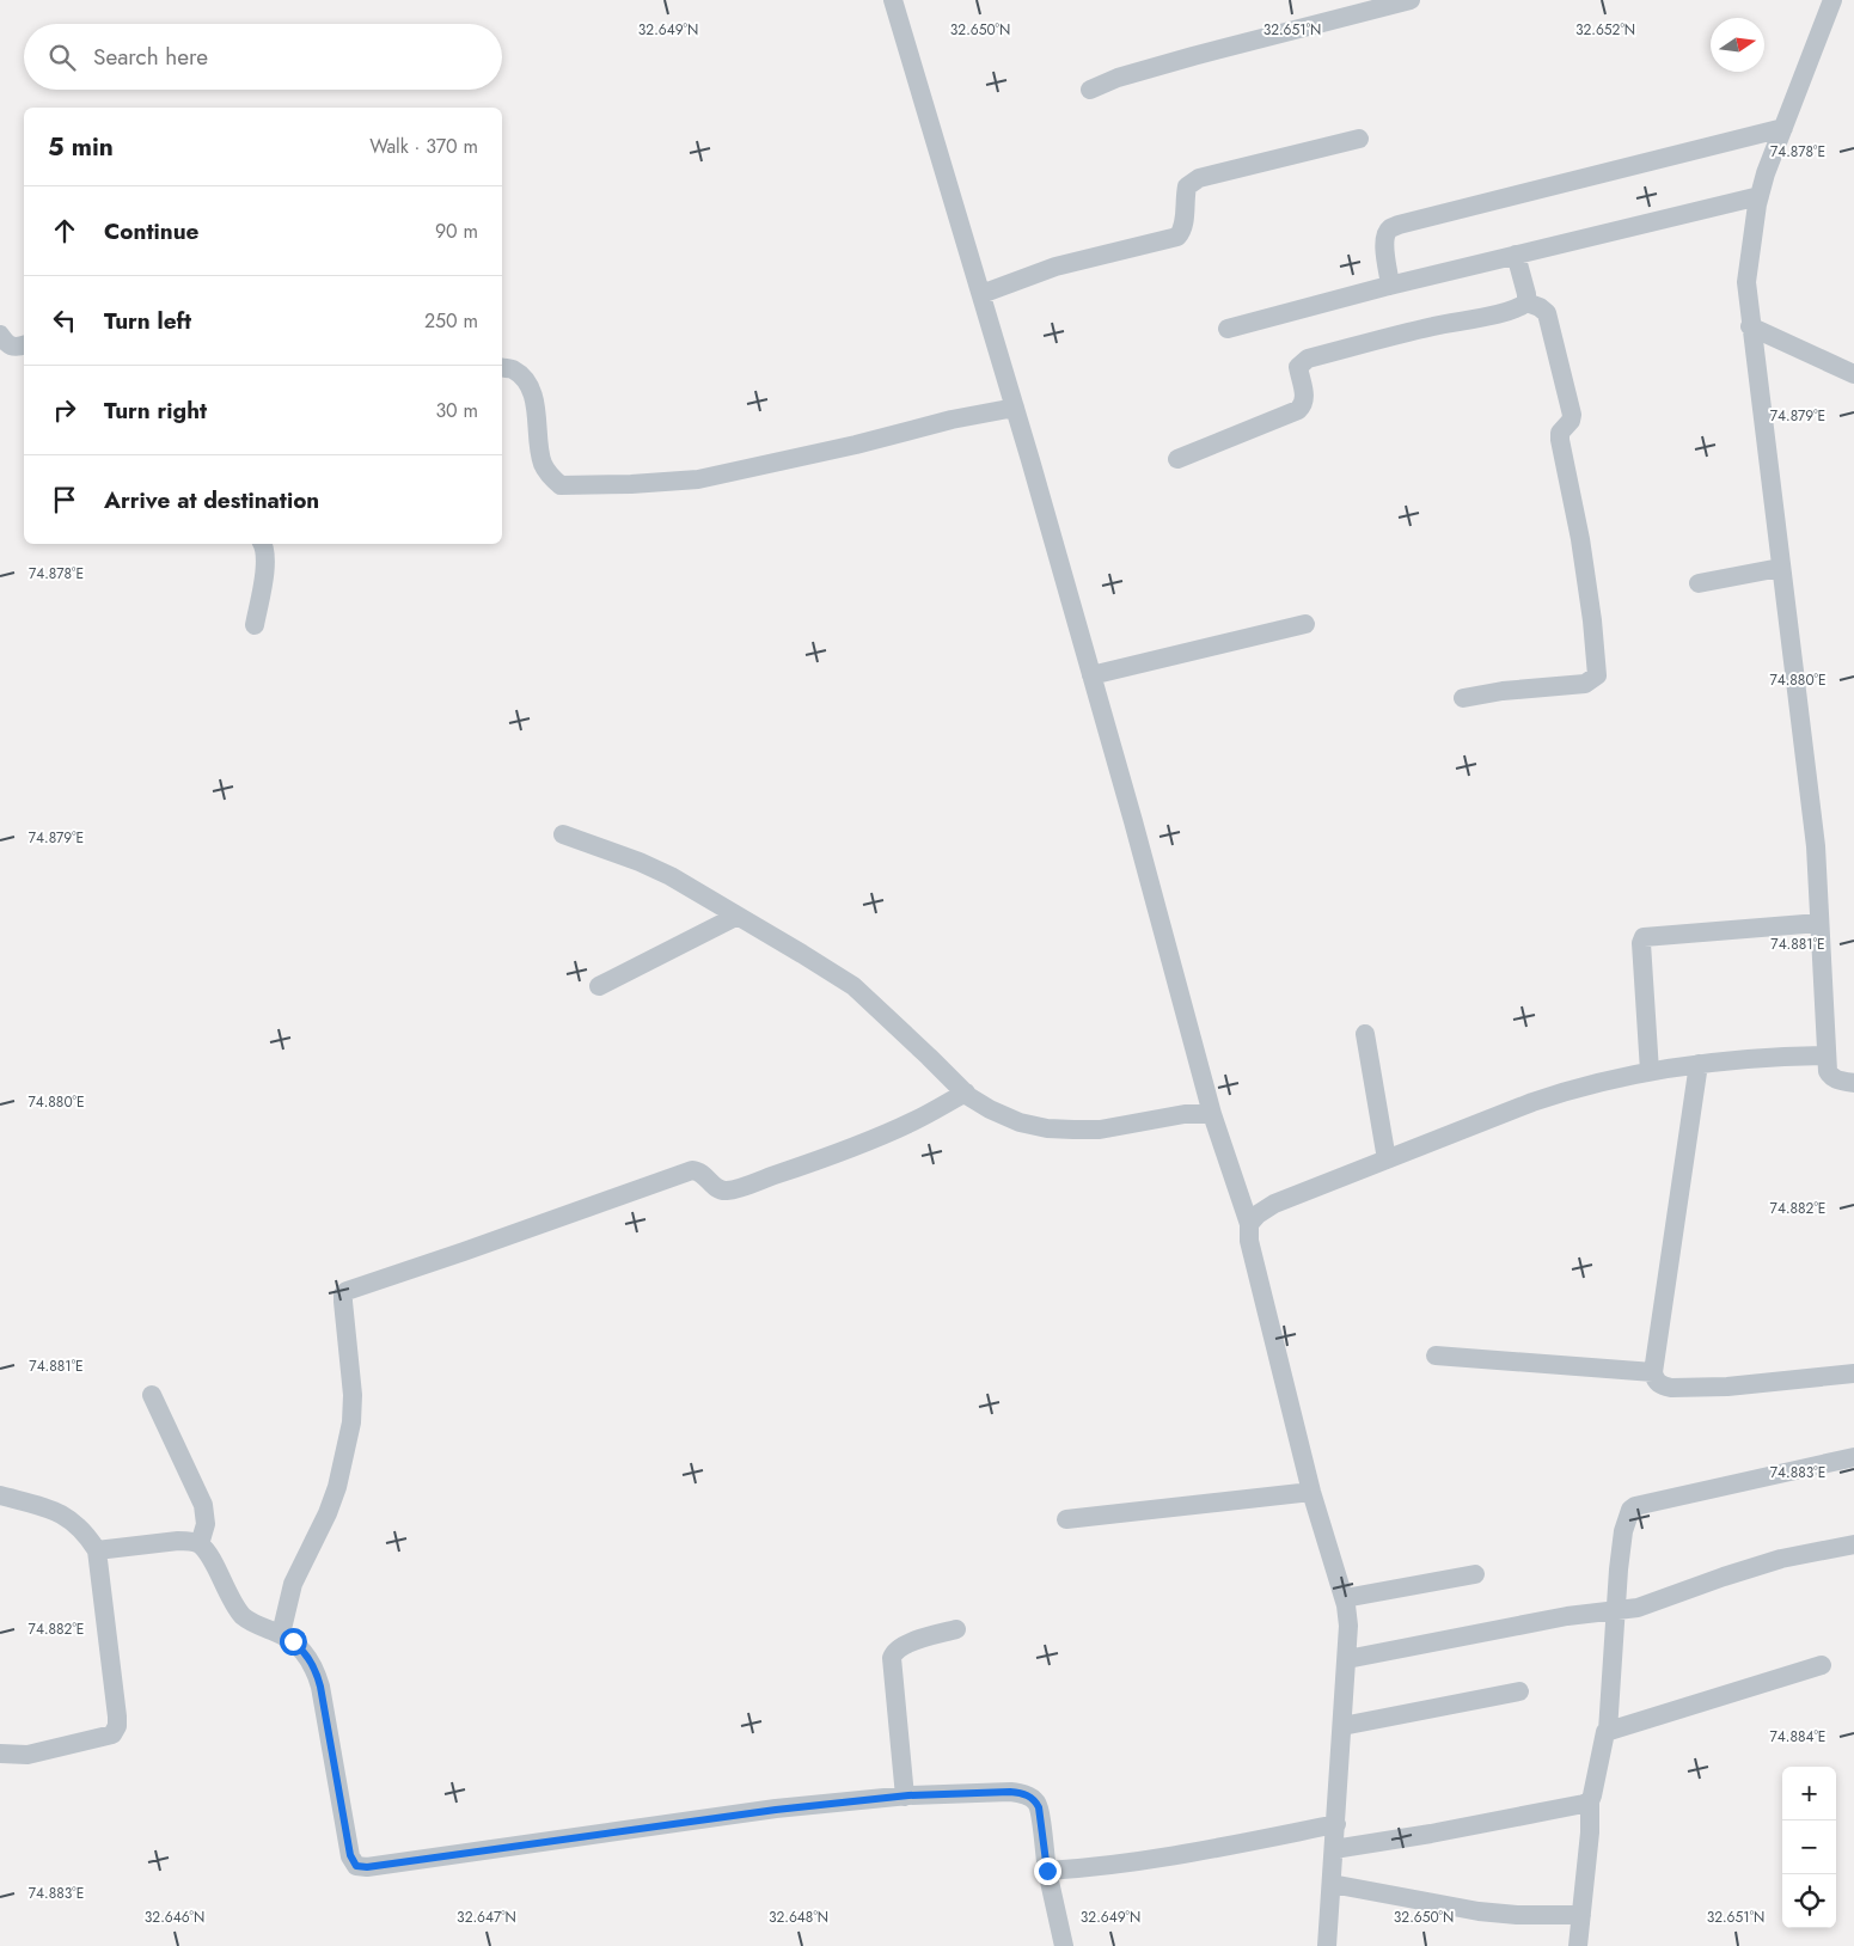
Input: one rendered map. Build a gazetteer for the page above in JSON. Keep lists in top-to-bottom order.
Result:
{
  "north": "right",
  "page": {
    "search": "Search here",
    "heading": ["5 min", "Walk · 370 m"],
    "list": [
      ["Continue", "90 m"],
      ["Turn left", "250 m"],
      ["Turn right", "30 m"],
      "Arrive at destination"
    ],
    "map_buttons": ["+", "−"]
  },
  "coordinates": [
    "32.652°N",
    "32.649°N",
    "32.650°N",
    "32.651°N",
    "74.878°E",
    "74.879°E",
    "74.880°E",
    "74.881°E",
    "74.882°E",
    "74.883°E",
    "74.884°E",
    "32.646°N",
    "32.647°N",
    "32.648°N"
  ]
}
